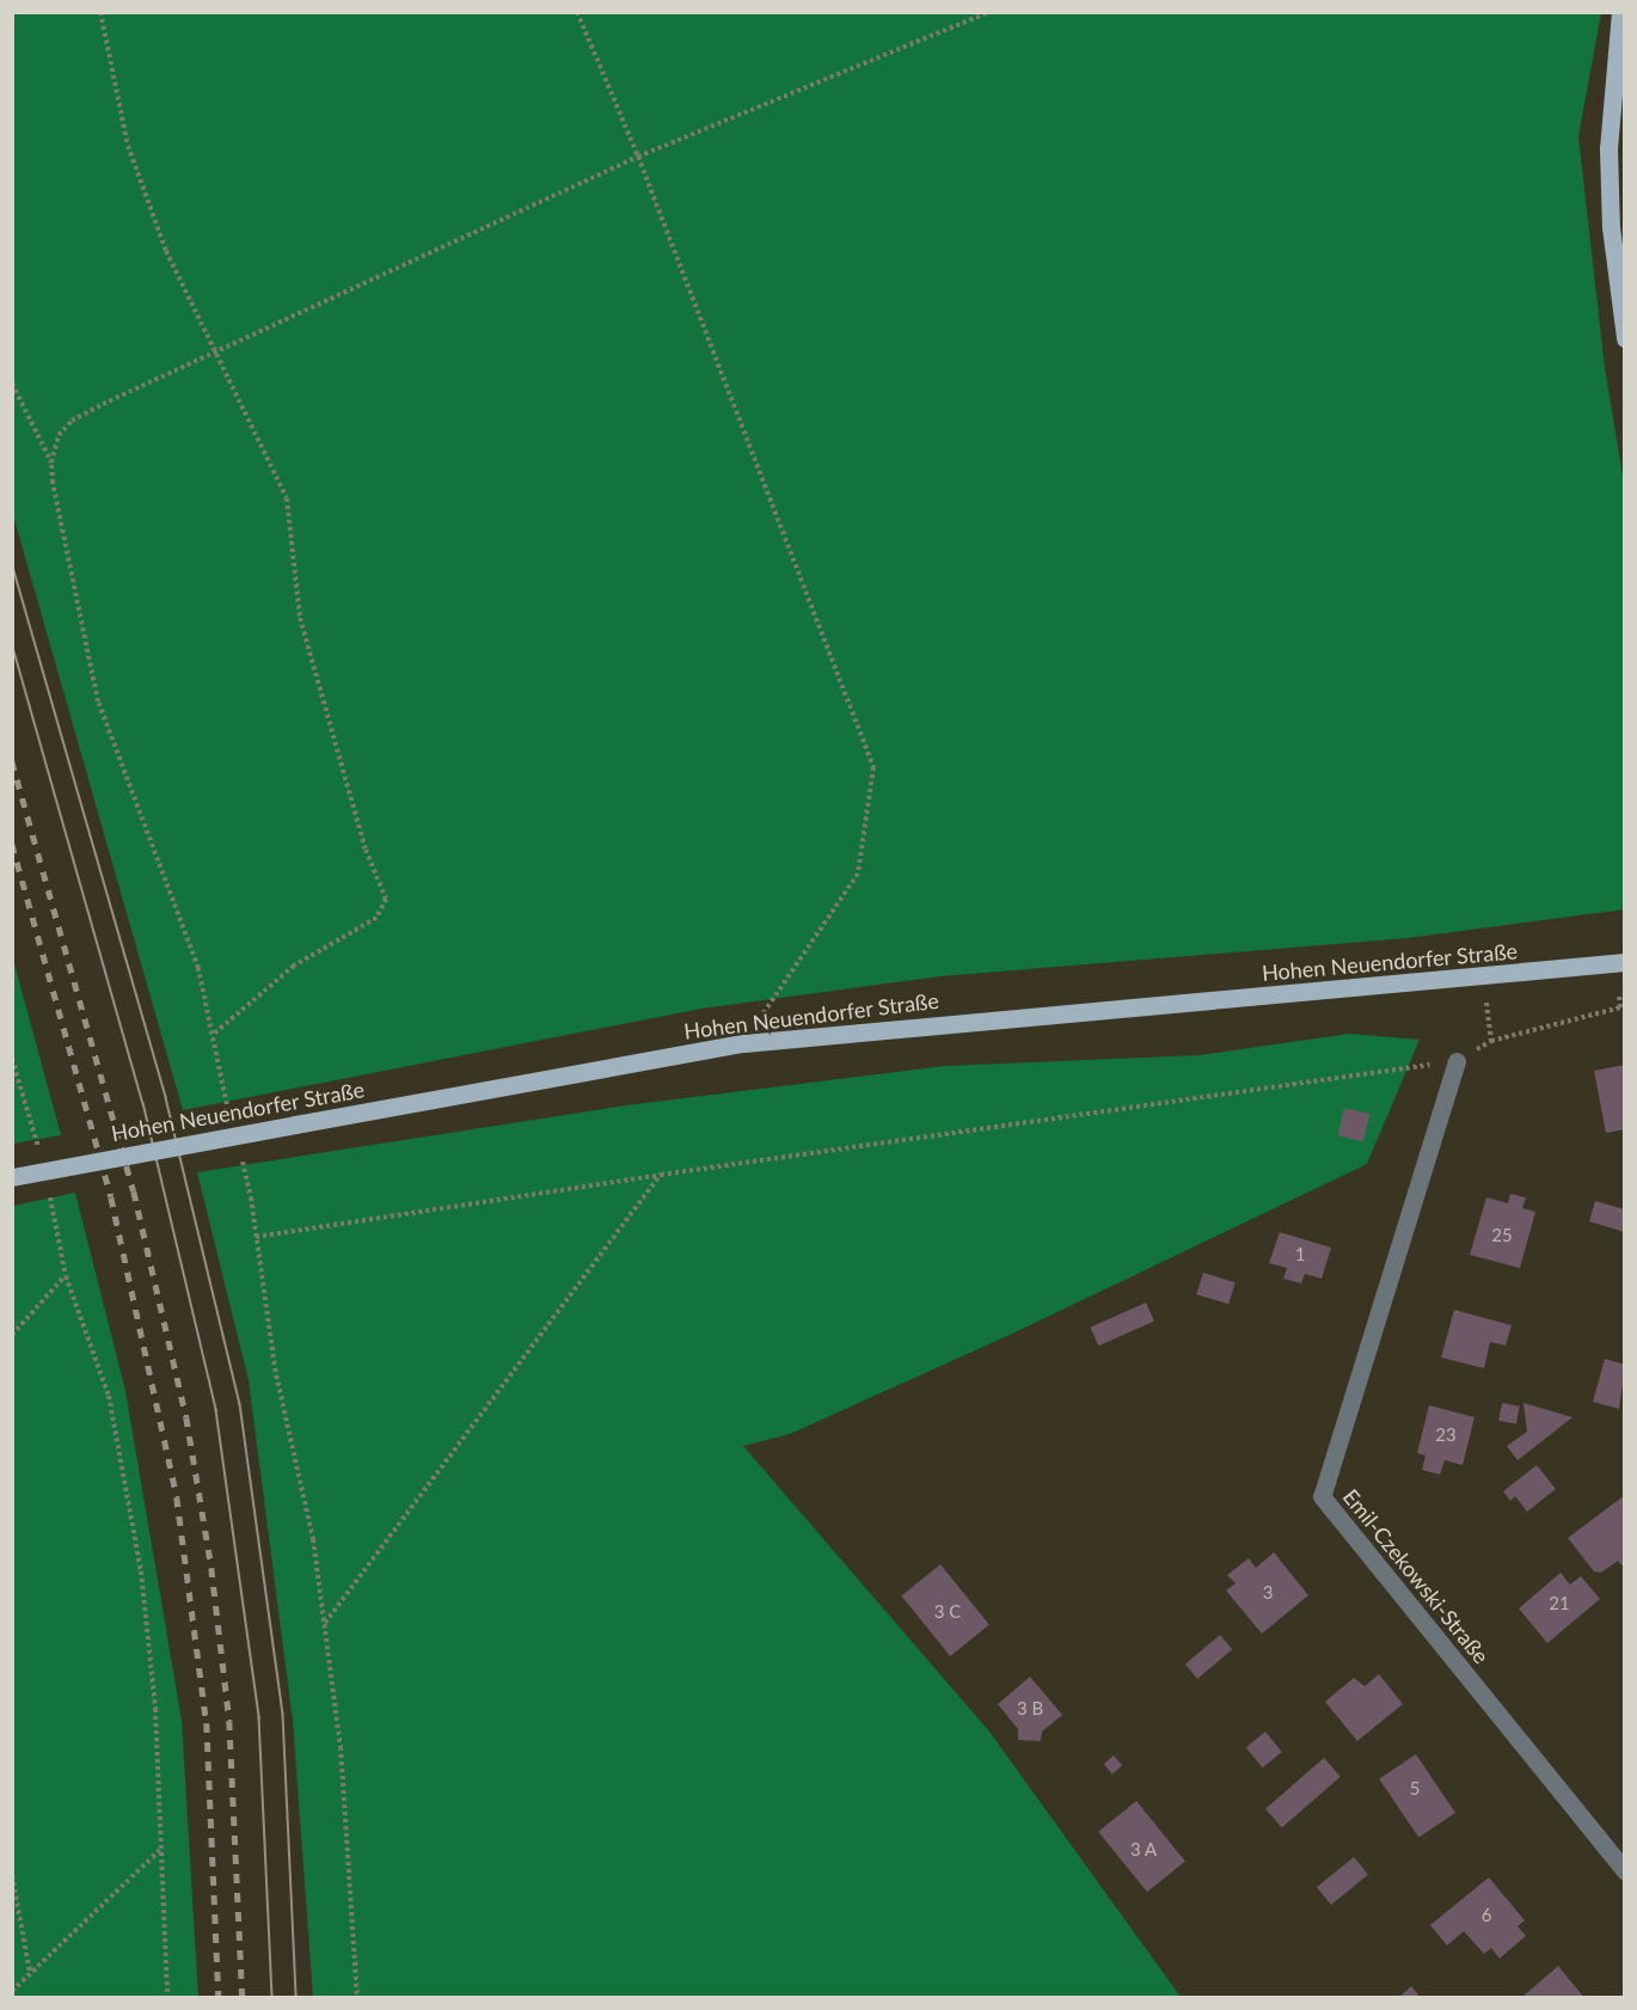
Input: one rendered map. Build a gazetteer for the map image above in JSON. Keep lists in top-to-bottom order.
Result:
{
  "streets": {
    "main road": ["Hohen Neuendorfer Straße"],
    "street": ["Emil-Czekowski-Straße"]
  },
  "house_numbers": [
    "25",
    "1",
    "23",
    "3",
    "21",
    "3 C",
    "3 B",
    "5",
    "3 A",
    "6"
  ]
}
